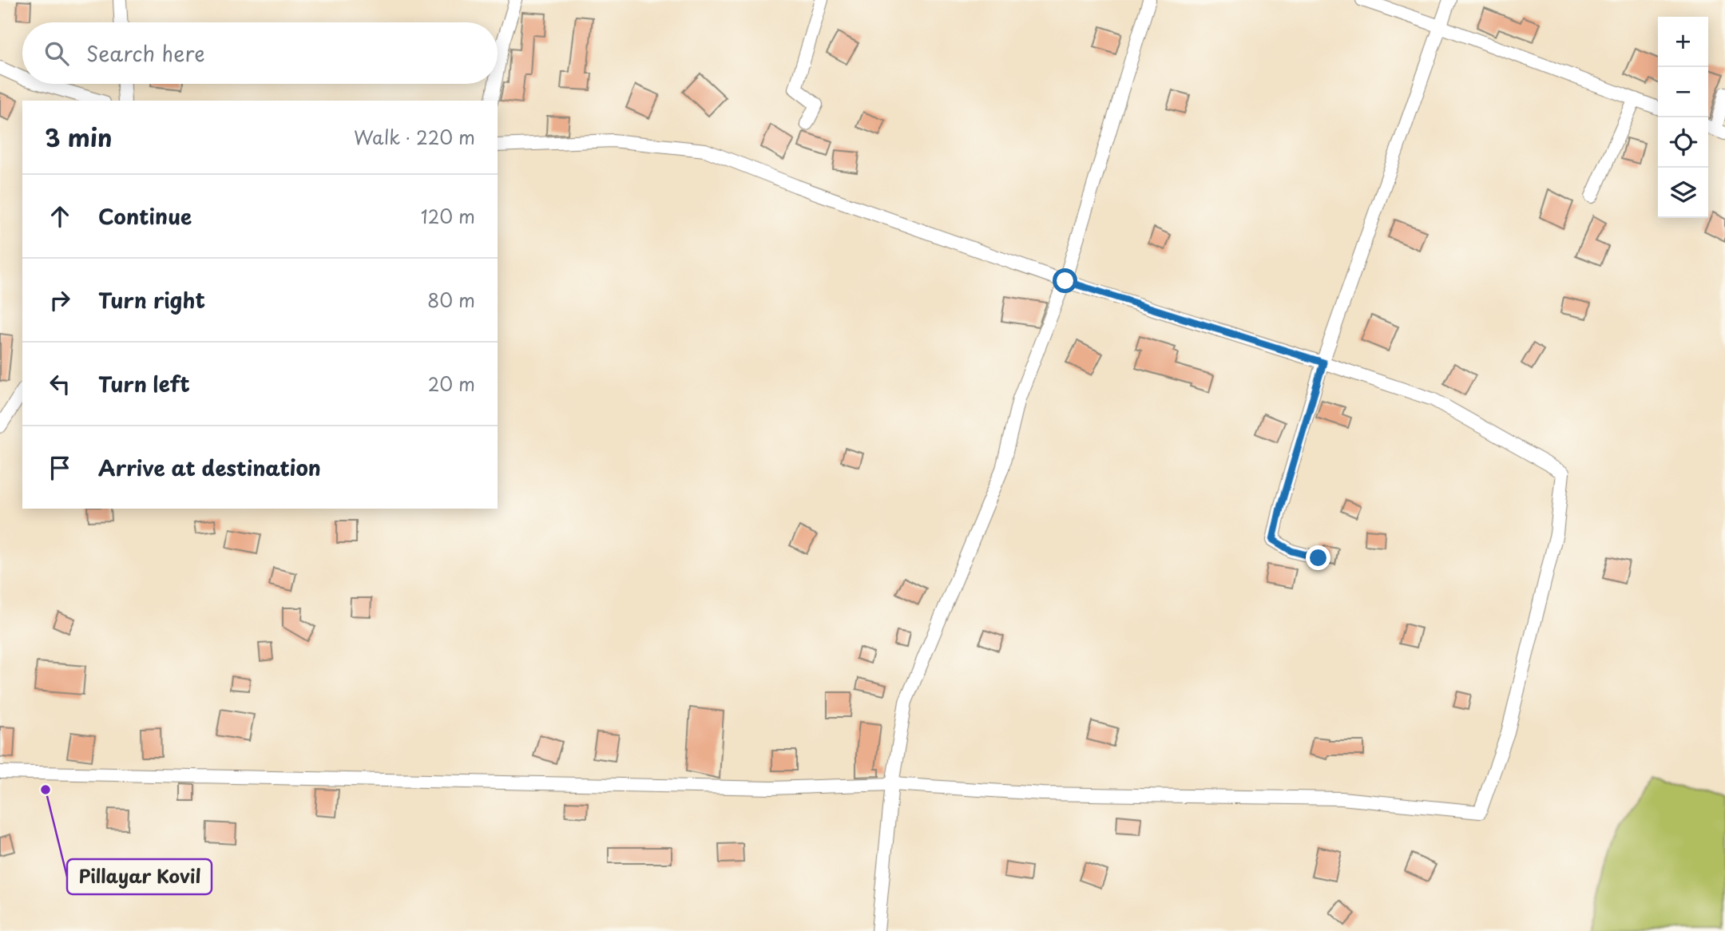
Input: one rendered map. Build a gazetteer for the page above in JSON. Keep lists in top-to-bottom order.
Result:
{
  "places": ["Pillayar Kovil"],
  "page": {
    "map_buttons": ["+", "−"],
    "search": "Search here",
    "heading": ["3 min", "Walk · 220 m"],
    "list": [
      ["Continue", "120 m"],
      ["Turn right", "80 m"],
      ["Turn left", "20 m"],
      "Arrive at destination"
    ]
  }
}
